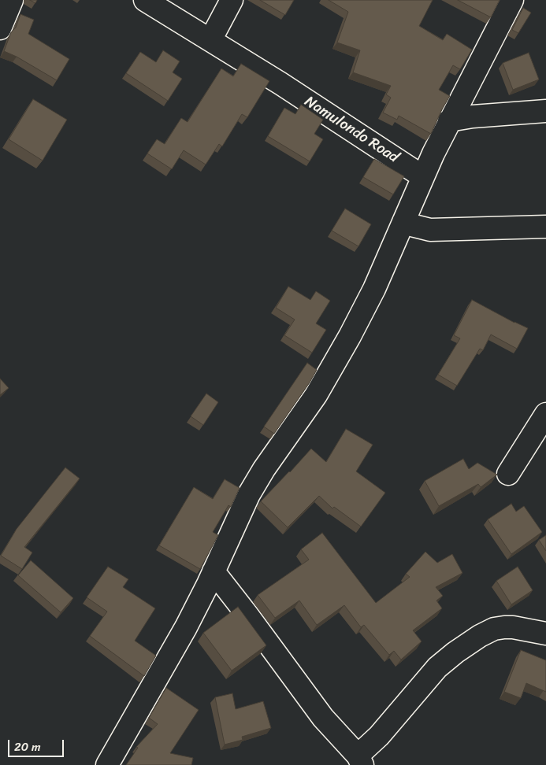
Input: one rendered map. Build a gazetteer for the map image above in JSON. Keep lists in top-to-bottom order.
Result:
{
  "streets": {
    "street": ["Namulondo Road"]
  },
  "scale_bar": "20 m"
}
